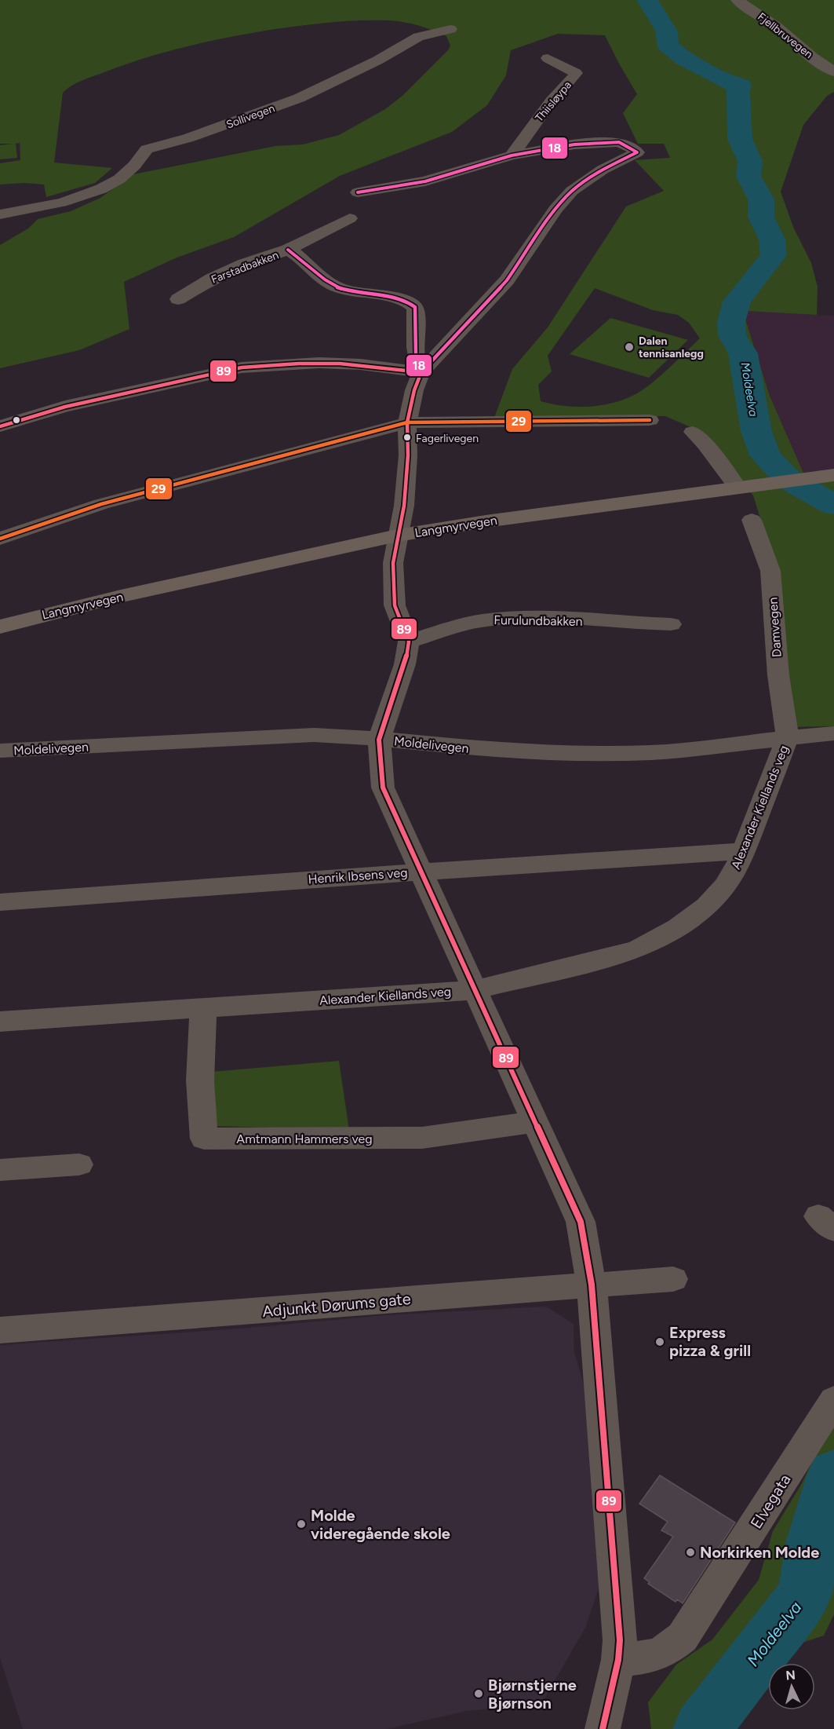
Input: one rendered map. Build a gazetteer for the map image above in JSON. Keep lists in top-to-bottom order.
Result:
{
  "streets": {
    "main road": ["Langmyrvegen"],
    "street": [
      "Fjellbruvegen",
      "Thiisløypa",
      "Sollivegen",
      "Farstadbakken",
      "Furulundbakken",
      "Damvegen",
      "Moldelivegen",
      "Alexander Kiellands veg",
      "Henrik Ibsens veg",
      "Amtmann Hammers veg",
      "Adjunkt Dørums gate",
      "Elvegata"
    ]
  },
  "crossings": [
    ["Damvegen", "Moldelivegen"],
    ["Damvegen", "Alexander Kiellands veg"],
    ["Moldelivegen", "Alexander Kiellands veg"],
    ["Alexander Kiellands veg", "Henrik Ibsens veg"],
    ["Alexander Kiellands veg", "Amtmann Hammers veg"]
  ],
  "water": ["Moldeelva"],
  "places": [
    "Dalen tennisanlegg",
    "Fagerlivegen",
    "Express pizza & grill",
    "Molde videregående skole",
    "Norkirken Molde",
    "Bjørnstjerne Bjørnson"
  ],
  "lines": ["transit line 18", "transit line 89", "transit line 29"],
  "north": "top"
}
